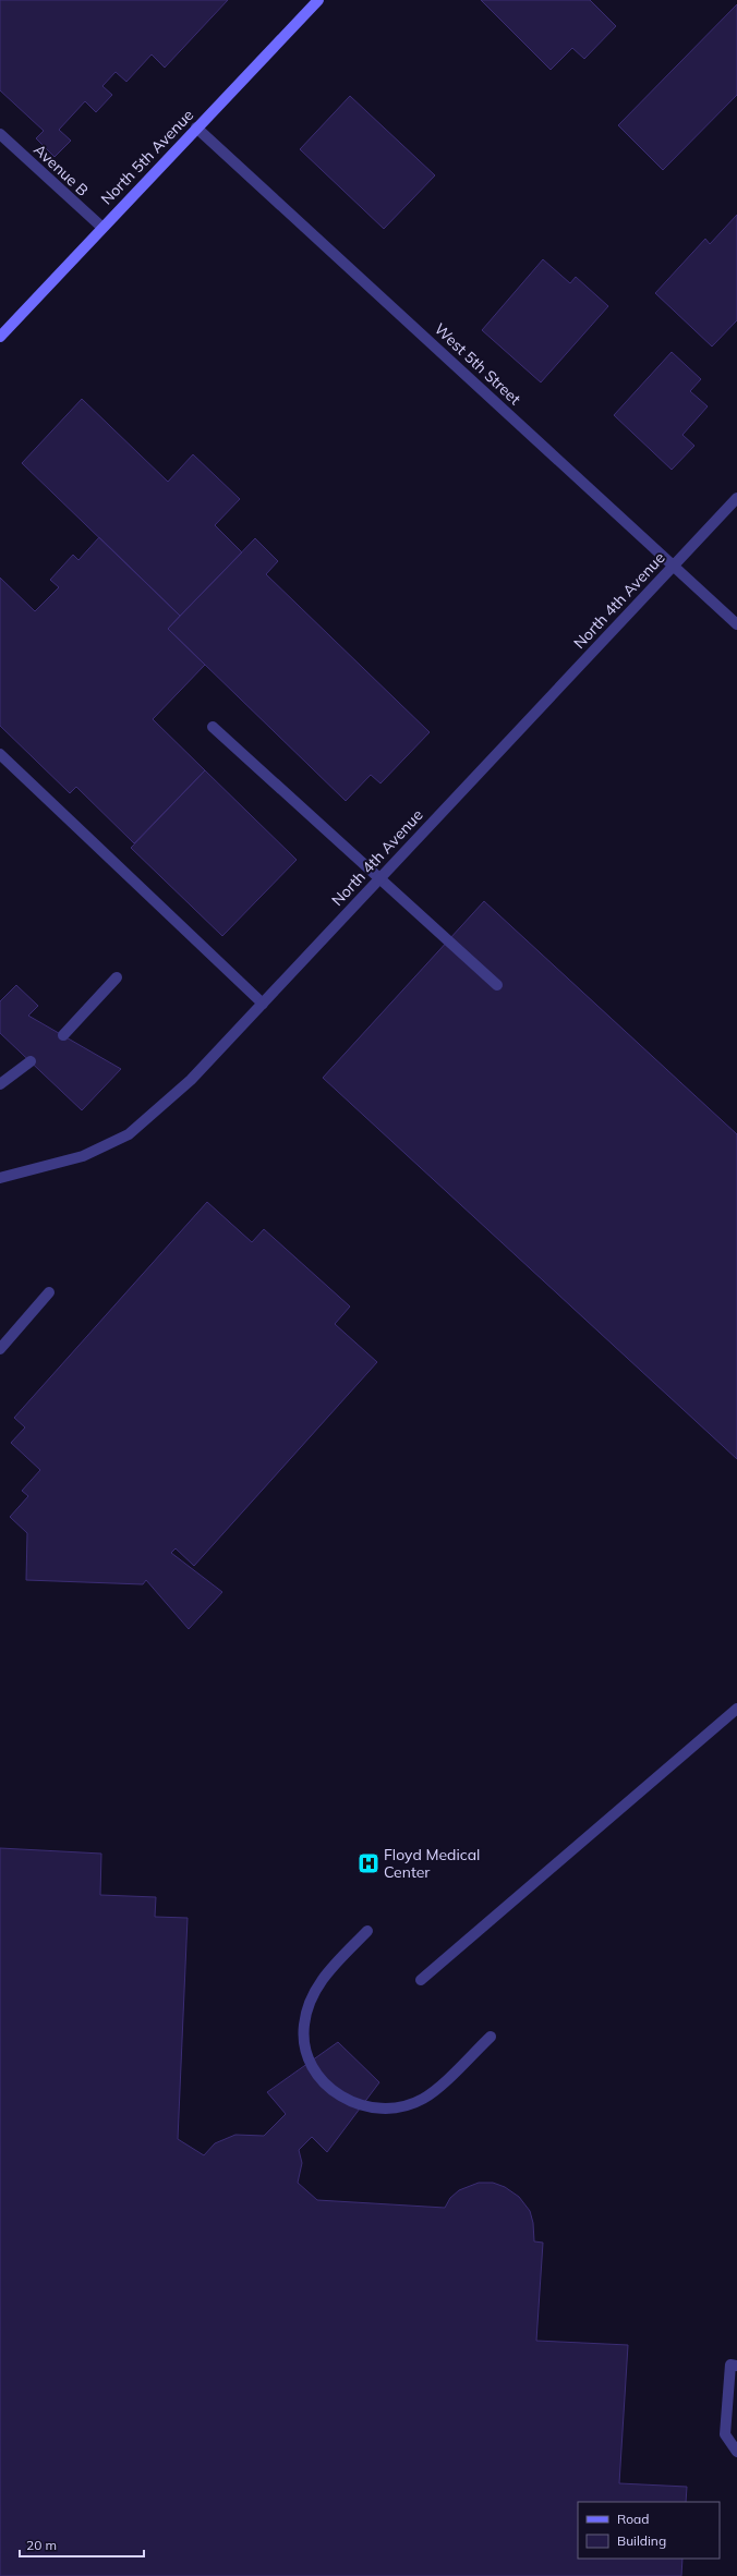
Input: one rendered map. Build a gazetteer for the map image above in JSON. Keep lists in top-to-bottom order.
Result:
{
  "streets": {
    "street": [
      "North 5th Avenue",
      "Avenue B",
      "West 5th Street",
      "North 4th Avenue"
    ]
  },
  "crossings": [
    ["North 5th Avenue", "Avenue B"],
    ["North 5th Avenue", "West 5th Street"],
    ["West 5th Street", "North 4th Avenue"]
  ],
  "places": {
    "hospital": ["Floyd Medical Center"]
  },
  "legend": ["Road", "Building"],
  "scale_bar": "20 m"
}
